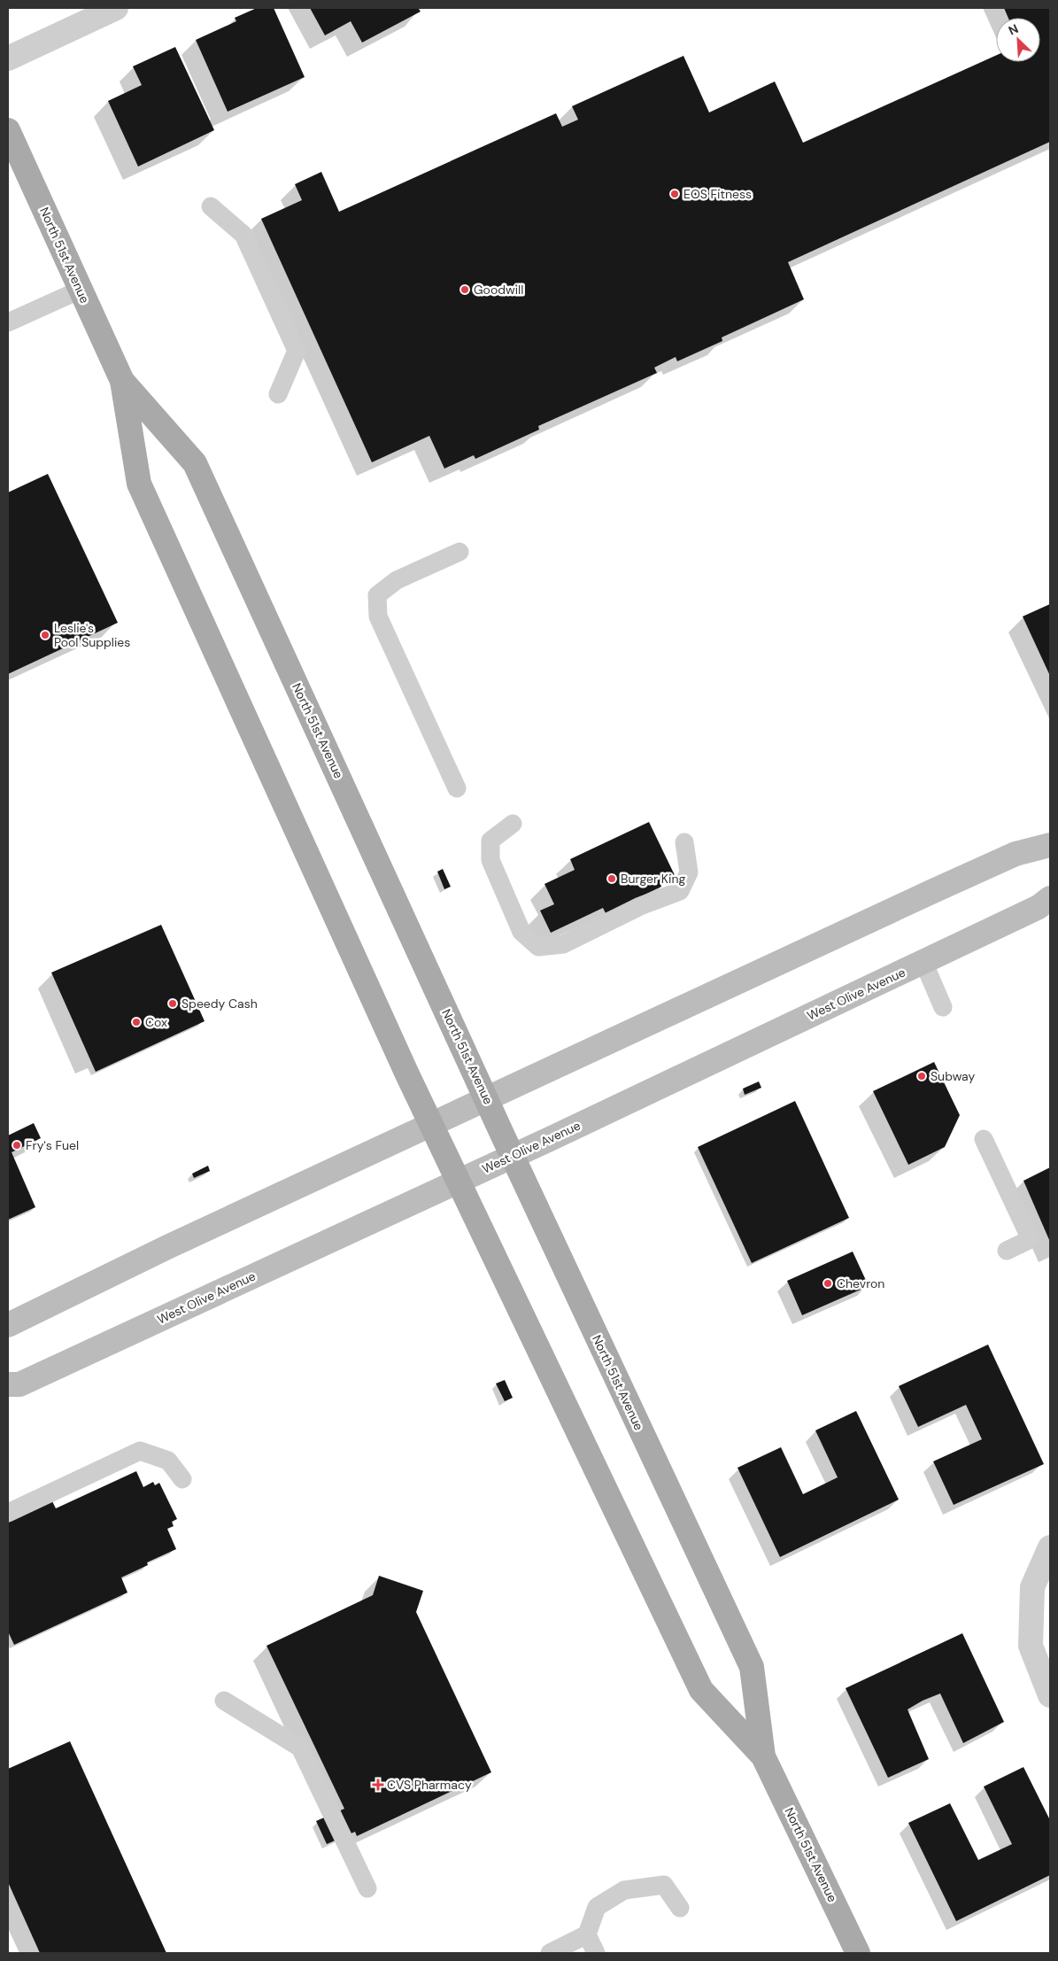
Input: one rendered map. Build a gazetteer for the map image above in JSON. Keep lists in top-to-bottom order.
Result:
{
  "streets": {
    "main road": ["North 51st Avenue", "West Olive Avenue"]
  },
  "crossings": [
    ["North 51st Avenue", "West Olive Avenue"]
  ],
  "places": {
    "other": [
      "EOS Fitness",
      "Goodwill",
      "Leslie's Pool Supplies",
      "Burger King",
      "Speedy Cash",
      "Cox",
      "Subway",
      "Fry's Fuel",
      "Chevron"
    ],
    "health": ["CVS Pharmacy"]
  },
  "north": "top left"
}
